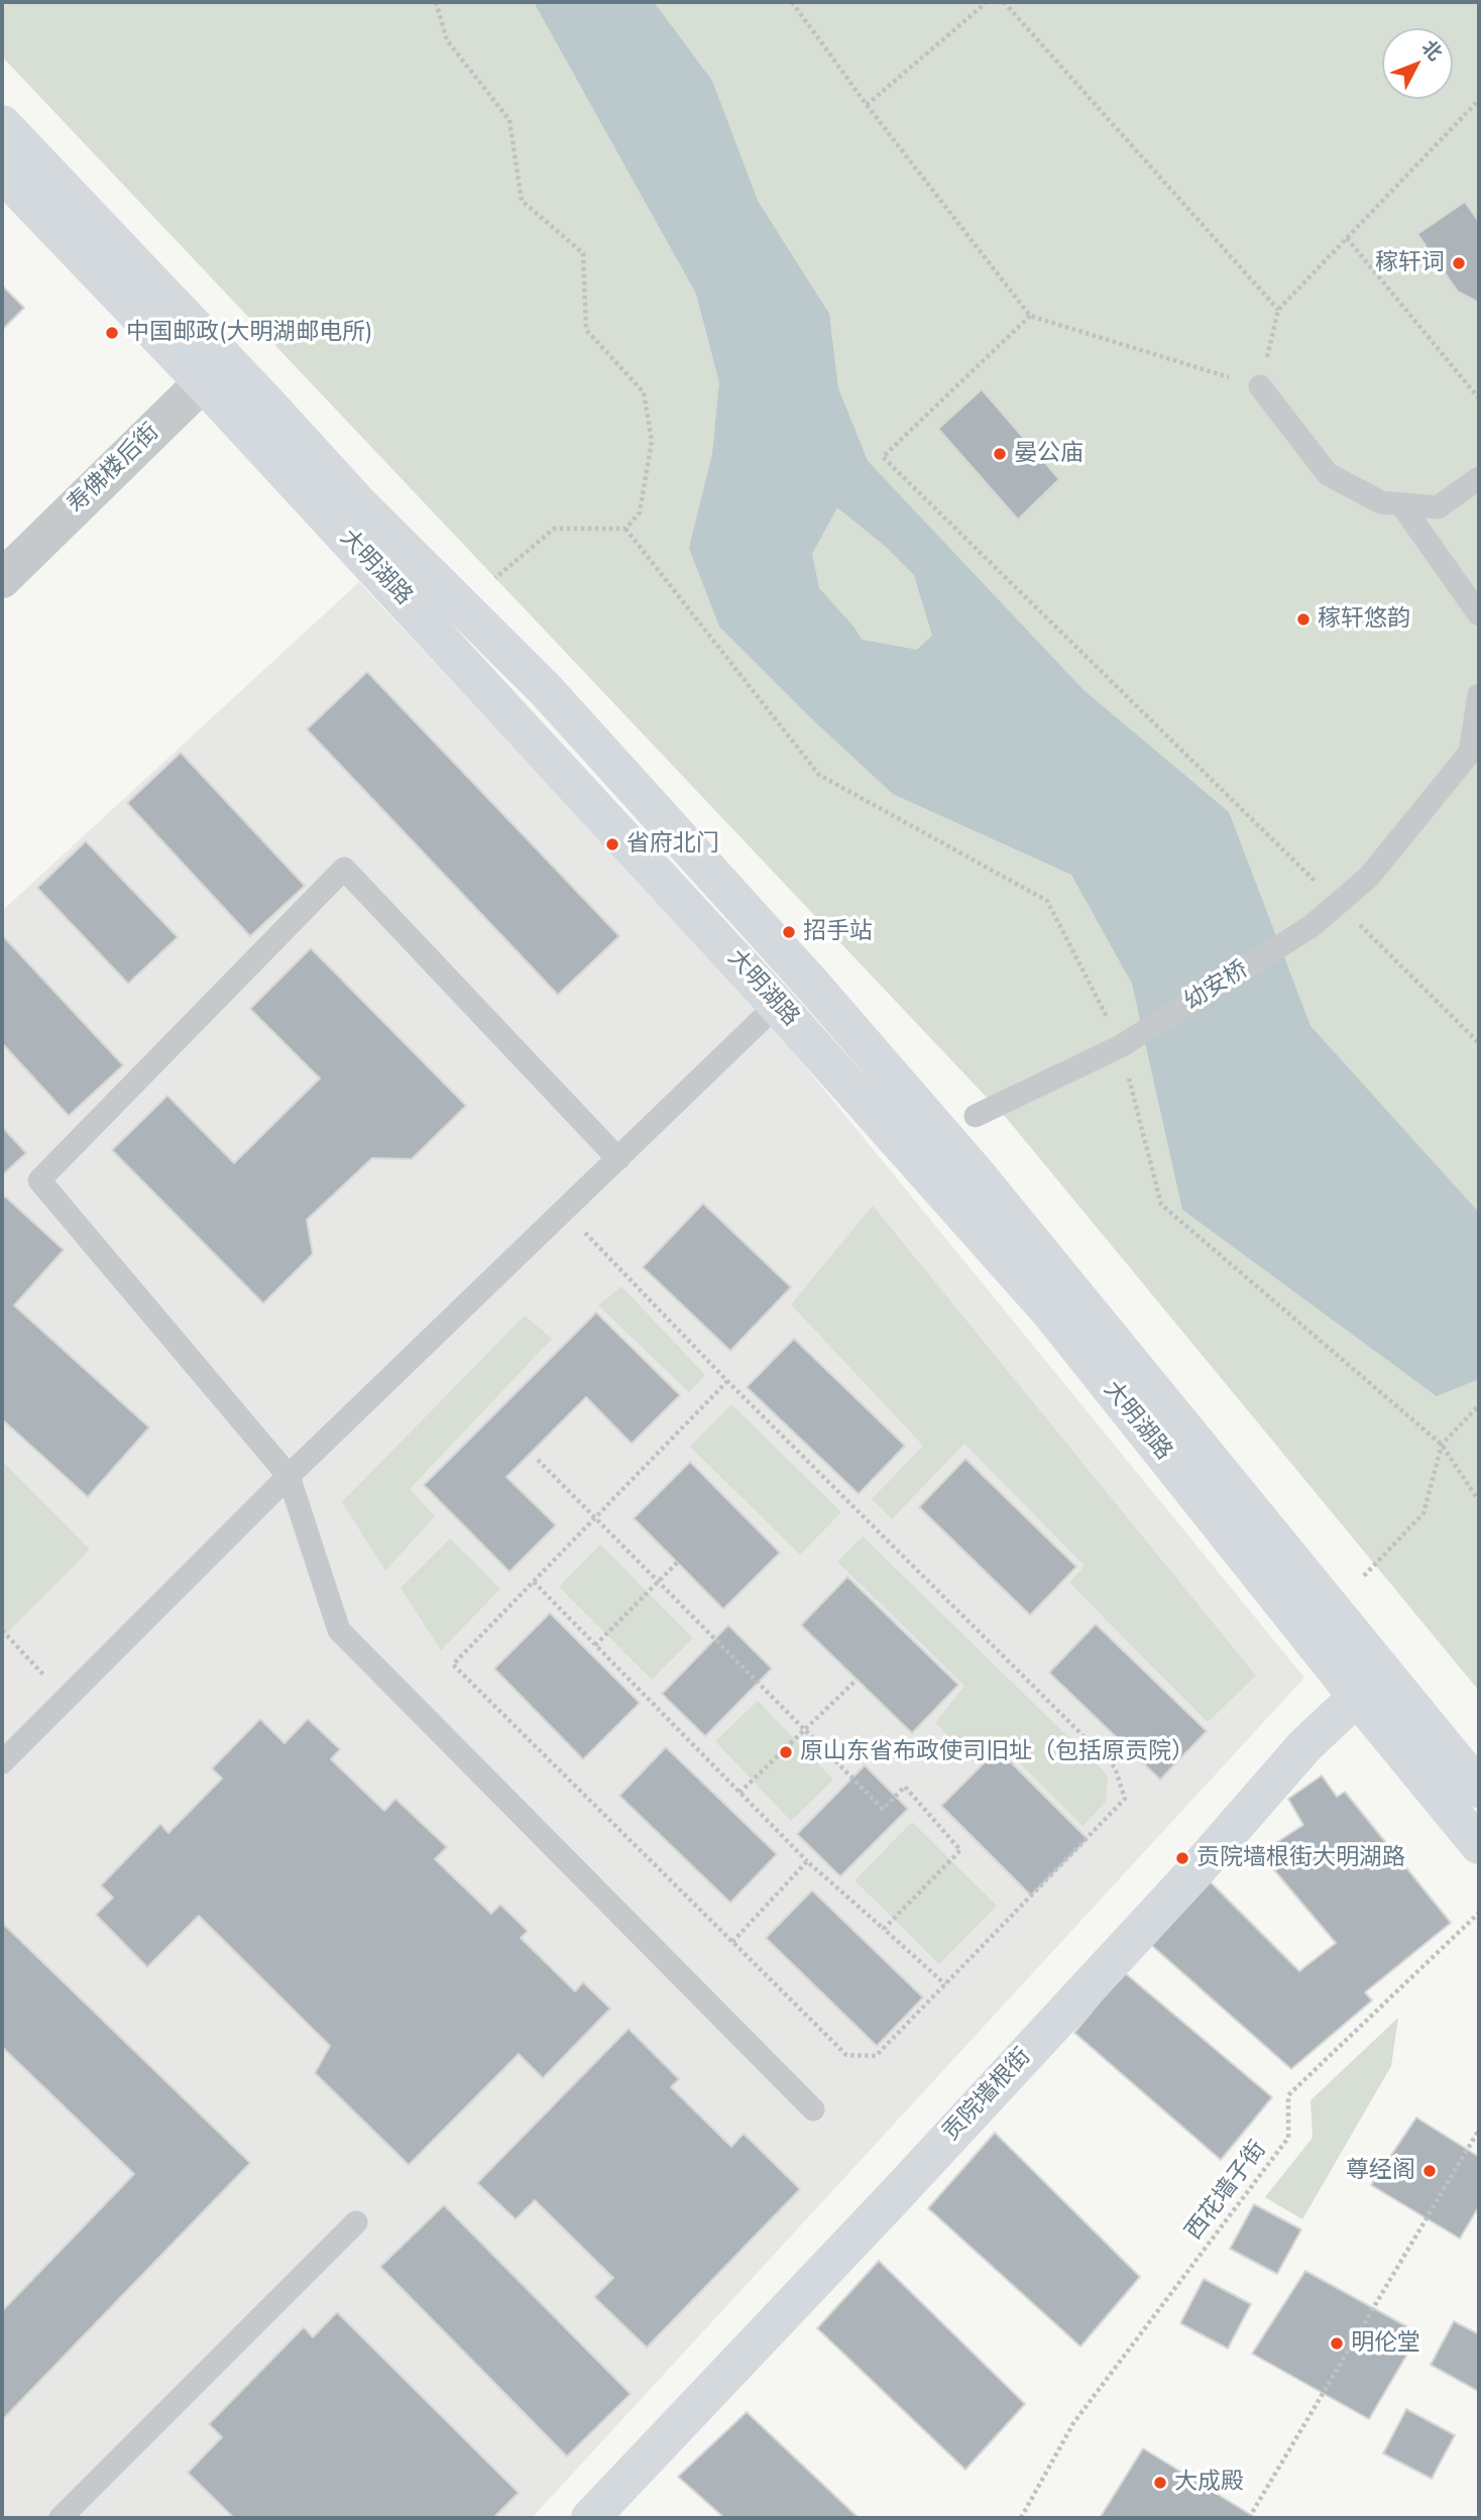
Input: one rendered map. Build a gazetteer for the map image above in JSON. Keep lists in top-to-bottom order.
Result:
{
  "streets": {
    "main road": ["大明湖路", "贡院墙根街"],
    "street": ["寿佛楼后街"],
    "lane": ["幼安桥"],
    "path": ["西花墙子街"]
  },
  "crossings": [
    ["寿佛楼后街", "大明湖路"],
    ["大明湖路", "贡院墙根街"]
  ],
  "places": [
    "稼轩词",
    "中国邮政(大明湖邮电所)",
    "晏公庙",
    "稼轩悠韵",
    "省府北门",
    "招手站",
    "原山东省布政使司旧址（包括原贡院）",
    "贡院墙根街大明湖路",
    "尊经阁",
    "明伦堂",
    "大成殿"
  ],
  "north": "top right"
}
